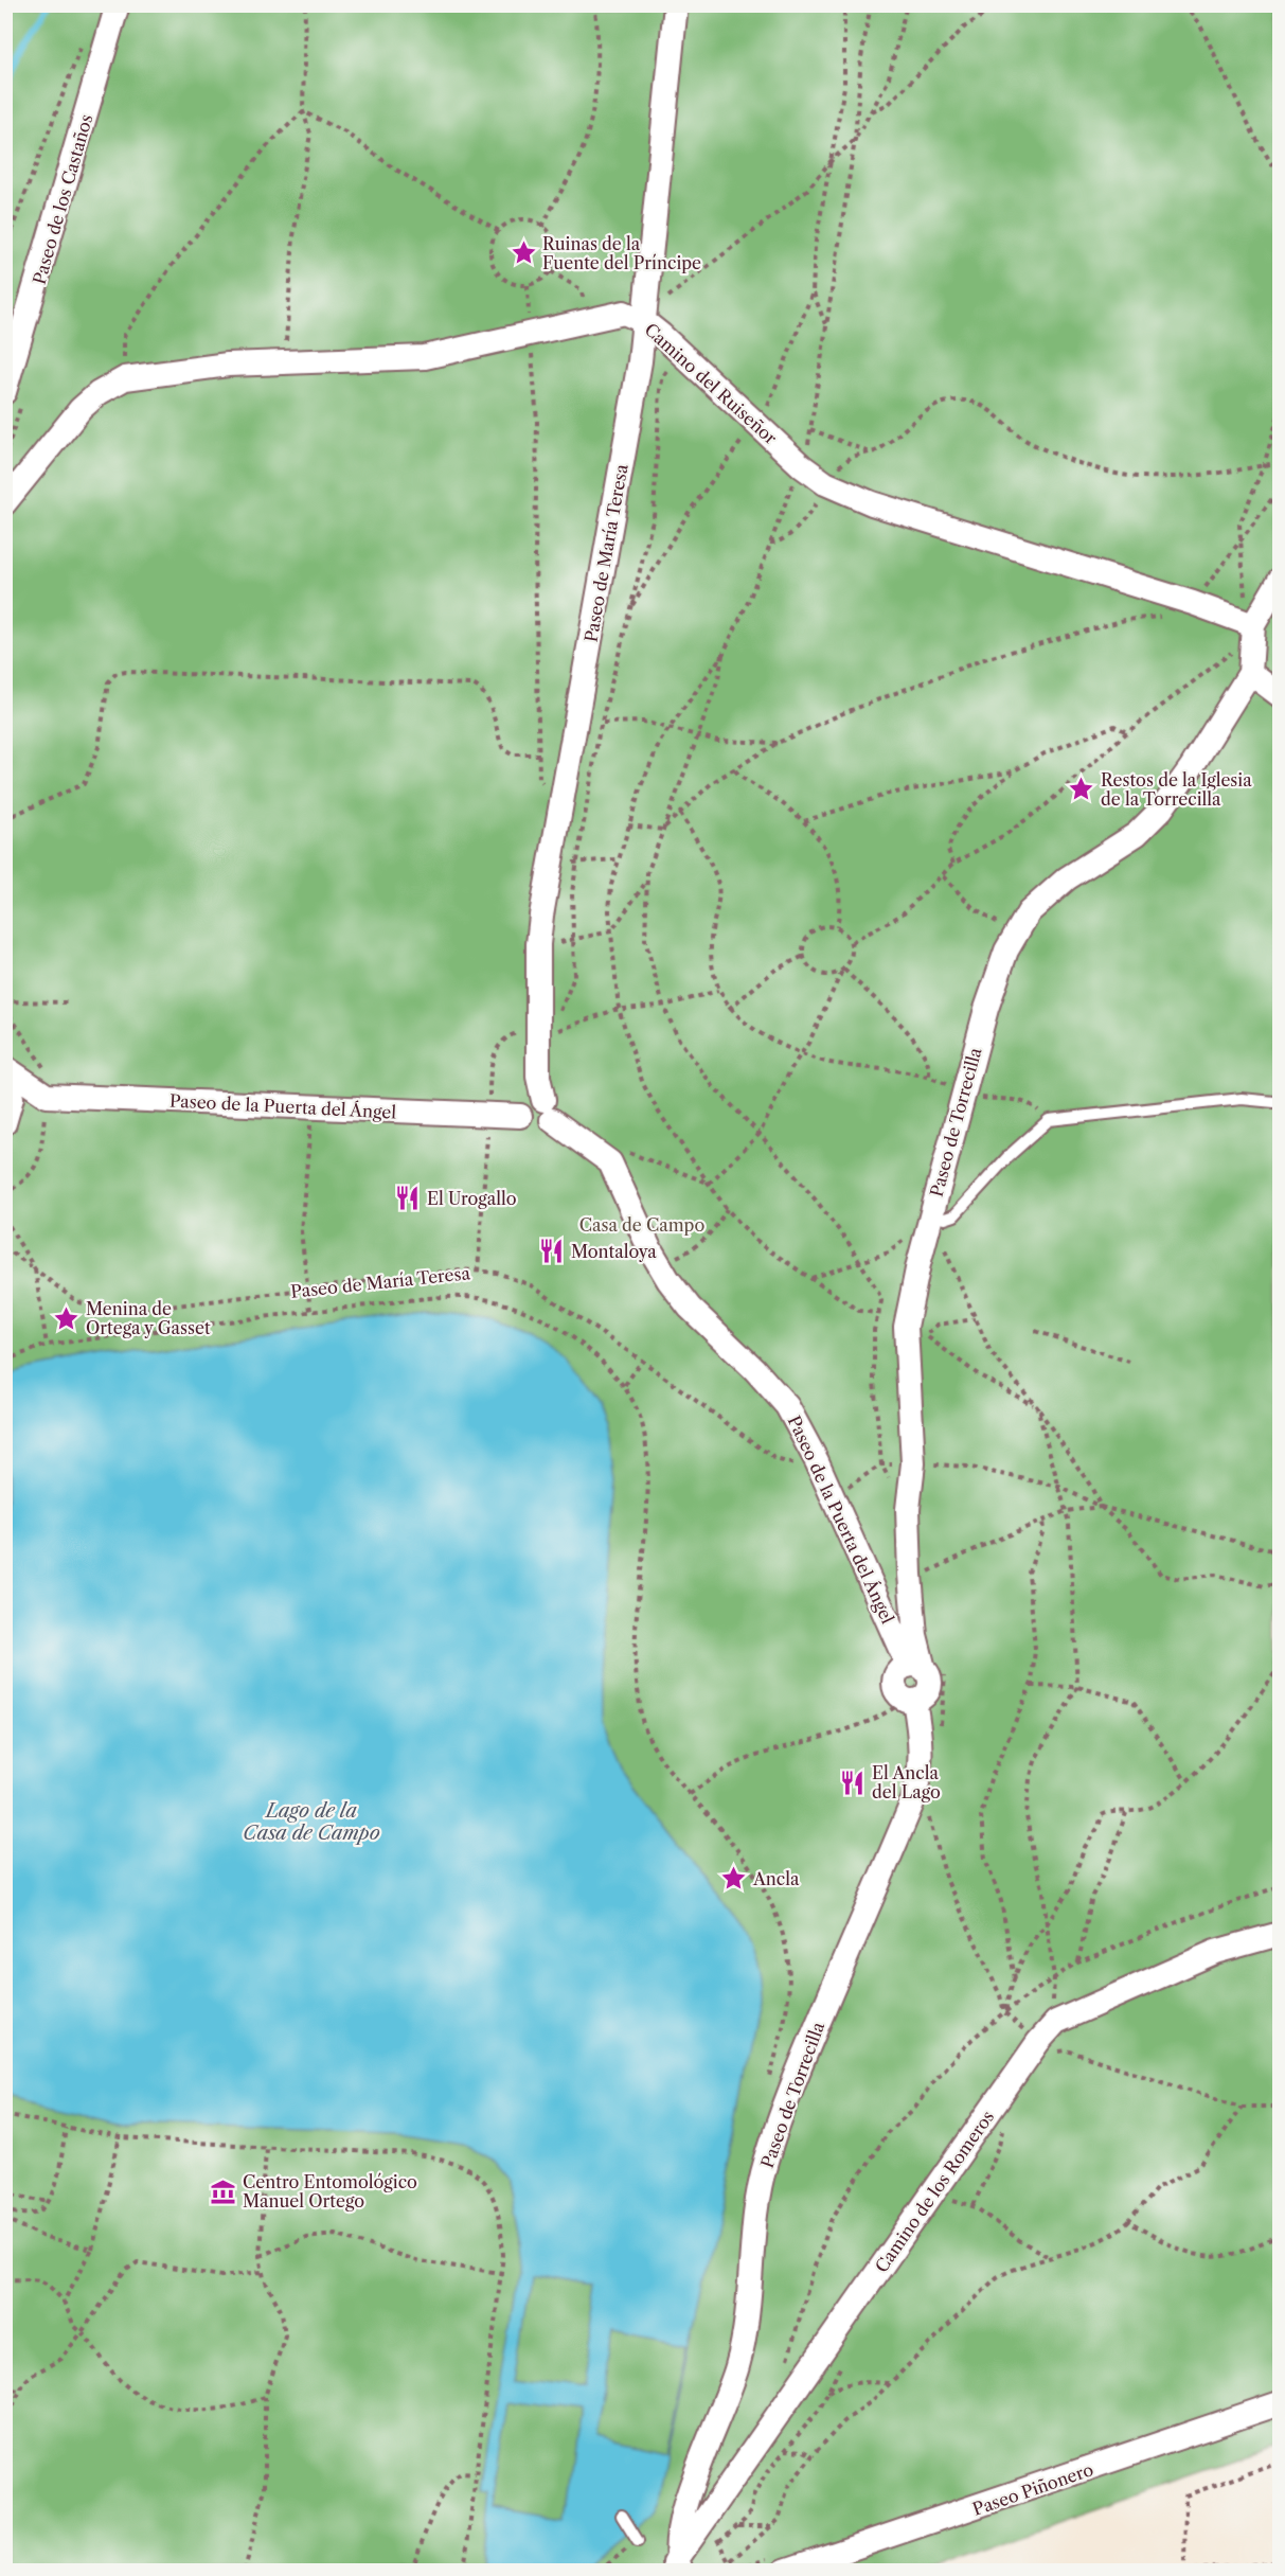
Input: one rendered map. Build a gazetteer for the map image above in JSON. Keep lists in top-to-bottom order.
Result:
{
  "streets": {
    "street": [
      "Paseo de los Castaños",
      "Camino del Ruiseñor",
      "Paseo de María Teresa",
      "Paseo de la Puerta del Ángel",
      "Paseo de Torrecilla",
      "Camino de los Romeros",
      "Paseo Piñonero"
    ]
  },
  "crossings": [
    ["Camino del Ruiseñor", "Paseo de María Teresa"],
    ["Paseo de María Teresa", "Paseo de la Puerta del Ángel"],
    ["Paseo de la Puerta del Ángel", "Paseo de Torrecilla"],
    ["Paseo de Torrecilla", "Camino de los Romeros"]
  ],
  "water": ["Lago de la Casa de Campo"],
  "parks": ["Casa de Campo"],
  "places": {
    "place": [
      "Ruinas de la Fuente del Príncipe",
      "Restos de la Iglesia de la Torrecilla",
      "Menina de Ortega y Gasset",
      "Ancla"
    ],
    "restaurant": ["El Urogallo", "Montaloya", "El Ancla del Lago"],
    "museum": ["Centro Entomológico Manuel Ortego"]
  }
}
